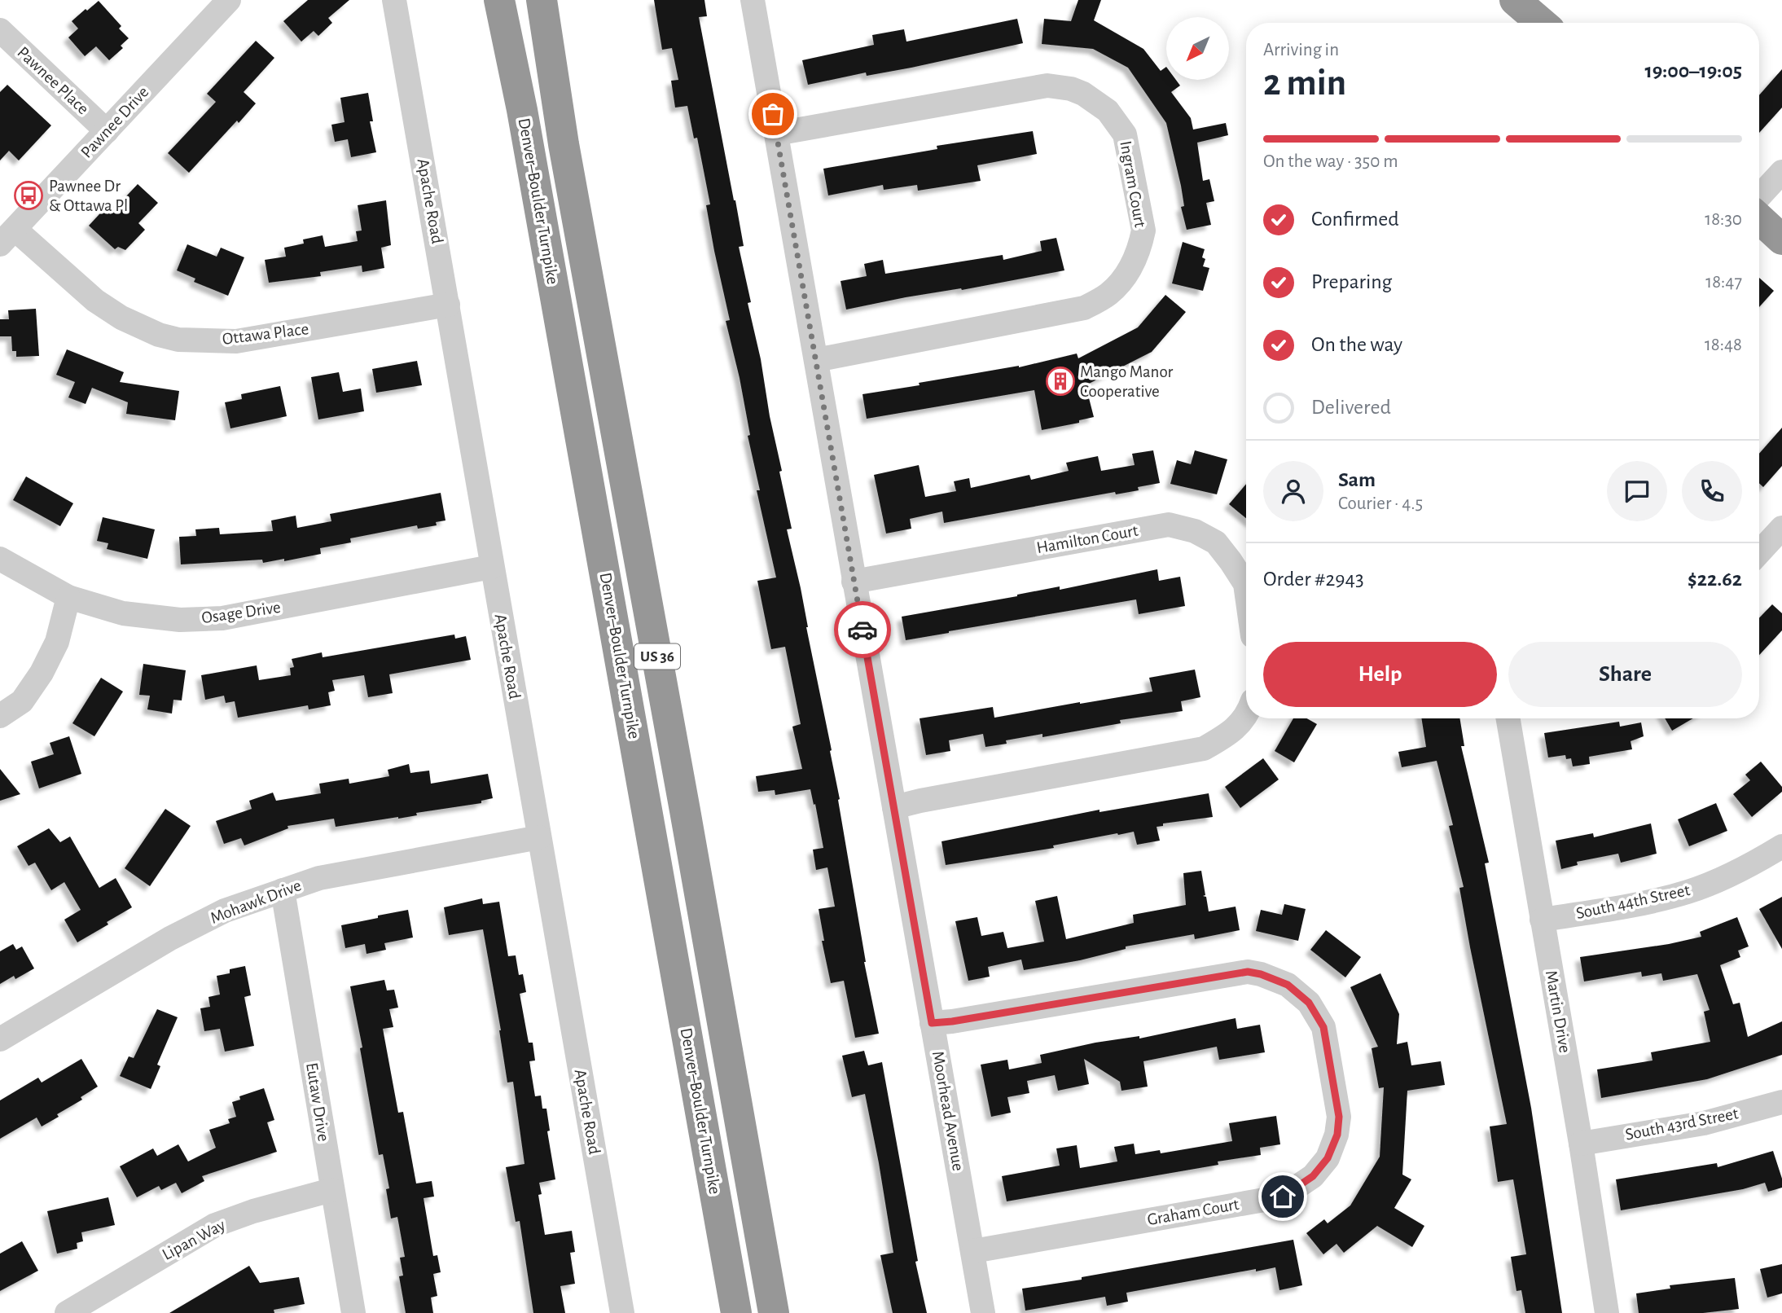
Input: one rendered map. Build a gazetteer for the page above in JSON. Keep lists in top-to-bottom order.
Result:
{
  "streets": {
    "highway": ["Denver–Boulder Turnpike", "US 36"],
    "street": [
      "Pawnee Place",
      "Pawnee Drive",
      "Ingram Court",
      "Apache Road",
      "Ottawa Place",
      "Hamilton Court",
      "Osage Drive",
      "Mohawk Drive",
      "South 44th Street",
      "Martin Drive",
      "Eutaw Drive",
      "Moorhead Avenue",
      "South 43rd Street",
      "Graham Court",
      "Lipan Way"
    ]
  },
  "crossings": [
    ["Pawnee Place", "Pawnee Drive"],
    ["Pawnee Drive", "Ottawa Place"],
    ["Ingram Court", "Moorhead Avenue"],
    ["Apache Road", "Ottawa Place"],
    ["Apache Road", "Osage Drive"],
    ["Apache Road", "Mohawk Drive"],
    ["Hamilton Court", "Moorhead Avenue"],
    ["Mohawk Drive", "Eutaw Drive"],
    ["South 44th Street", "Martin Drive"],
    ["Martin Drive", "South 43rd Street"],
    ["Eutaw Drive", "Lipan Way"],
    ["Moorhead Avenue", "Graham Court"]
  ],
  "places": {
    "bus stop": ["Pawnee Dr & Ottawa Pl"],
    "building": ["Mango Manor Cooperative"]
  },
  "north": "bottom left",
  "page": {
    "heading": ["2 min", "Arriving in", "19:00–19:05"],
    "panel": [
      "Sam",
      "Courier · 4.5",
      "Order #2943",
      "$22.62"
    ],
    "bar": "On the way · 350 m",
    "list": [
      ["Confirmed", "18:30"],
      ["Preparing", "18:47"],
      ["On the way", "18:48"],
      "Delivered"
    ],
    "buttons": ["Help", "Share"]
  }
}
